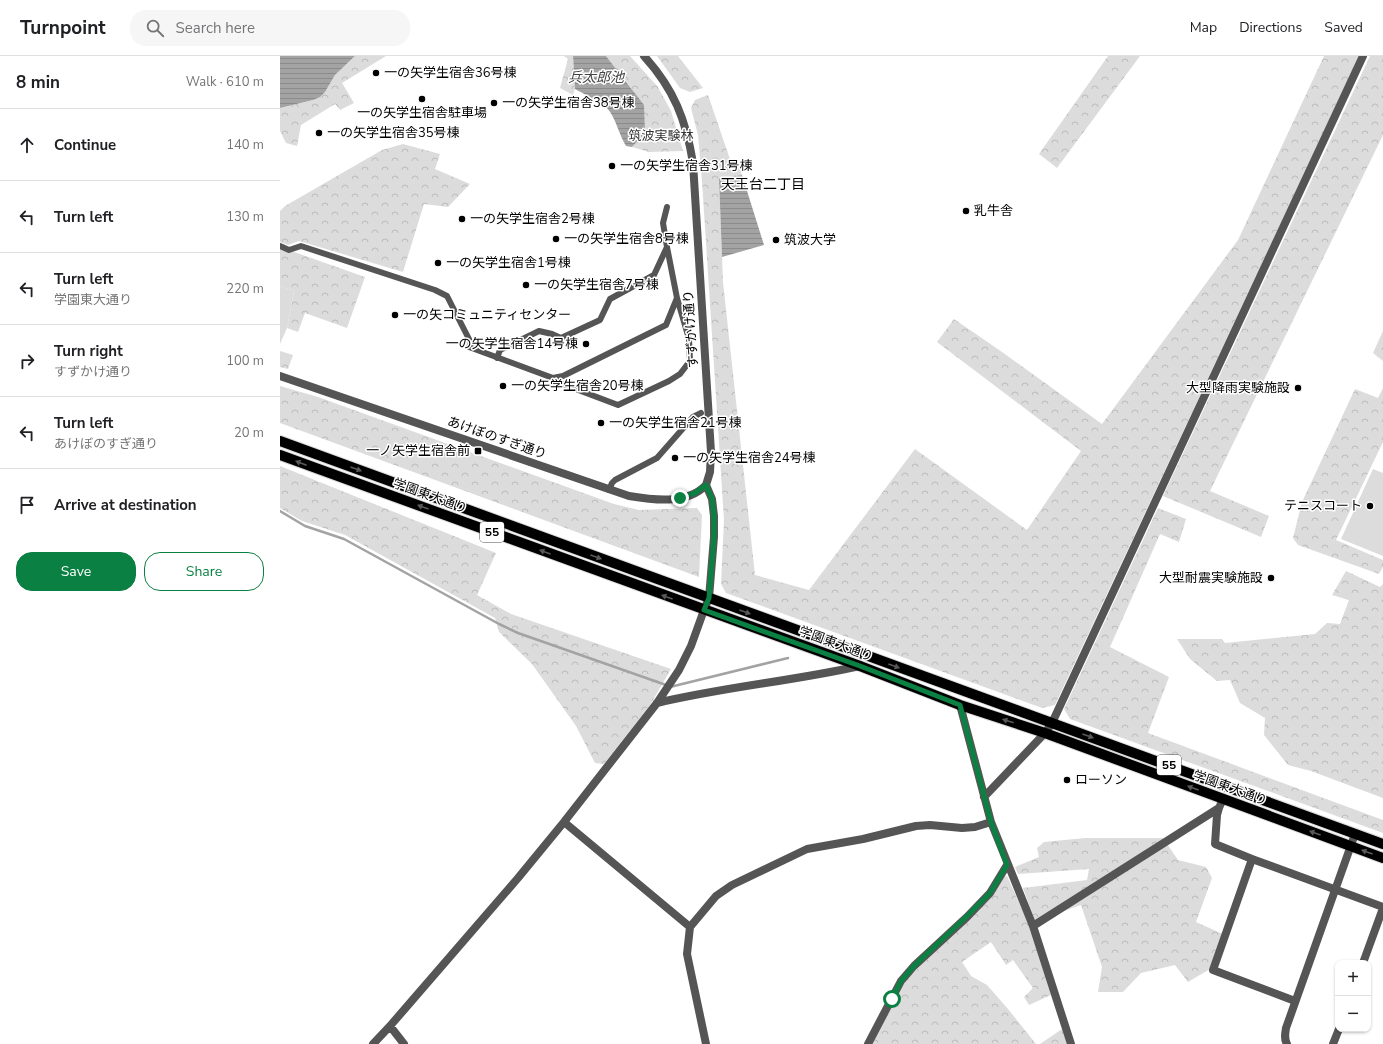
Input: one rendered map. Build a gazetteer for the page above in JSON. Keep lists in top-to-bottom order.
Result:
{
  "streets": {
    "main road": ["学園東大通り", "55"],
    "street": ["すずかけ通り", "あけぼのすぎ通り"]
  },
  "crossings": [
    ["すずかけ通り", "あけぼのすぎ通り"]
  ],
  "districts": ["天王台二丁目"],
  "water": ["兵太郎池"],
  "parks": ["筑波実験林"],
  "places": {
    "other": [
      "一の矢学生宿舎36号棟",
      "一の矢学生宿舎駐車場",
      "一の矢学生宿舎38号棟",
      "一の矢学生宿舎35号棟",
      "一の矢学生宿舎31号棟",
      "乳牛舎",
      "一の矢学生宿舎2号棟",
      "一の矢学生宿舎8号棟",
      "筑波大学",
      "一の矢学生宿舎1号棟",
      "一の矢学生宿舎7号棟",
      "一の矢コミュニティセンター",
      "一の矢学生宿舎14号棟",
      "一の矢学生宿舎20号棟",
      "大型降雨実験施設",
      "一の矢学生宿舎21号棟",
      "一の矢学生宿舎24号棟",
      "テニスコート",
      "大型耐震実験施設",
      "ローソン"
    ],
    "transit": ["一ノ矢学生宿舎前"]
  },
  "page": {
    "header": "Turnpoint",
    "search": "Search here",
    "nav": ["Map", "Directions", "Saved"],
    "heading": ["8 min", "Walk · 610 m"],
    "list": [
      ["Continue", "140 m"],
      ["Turn left", "130 m"],
      ["Turn left", "学園東大通り", "220 m"],
      ["Turn right", "すずかけ通り", "100 m"],
      ["Turn left", "あけぼのすぎ通り", "20 m"],
      "Arrive at destination"
    ],
    "buttons": ["Save", "Share"],
    "map_buttons": ["+", "−"]
  }
}
